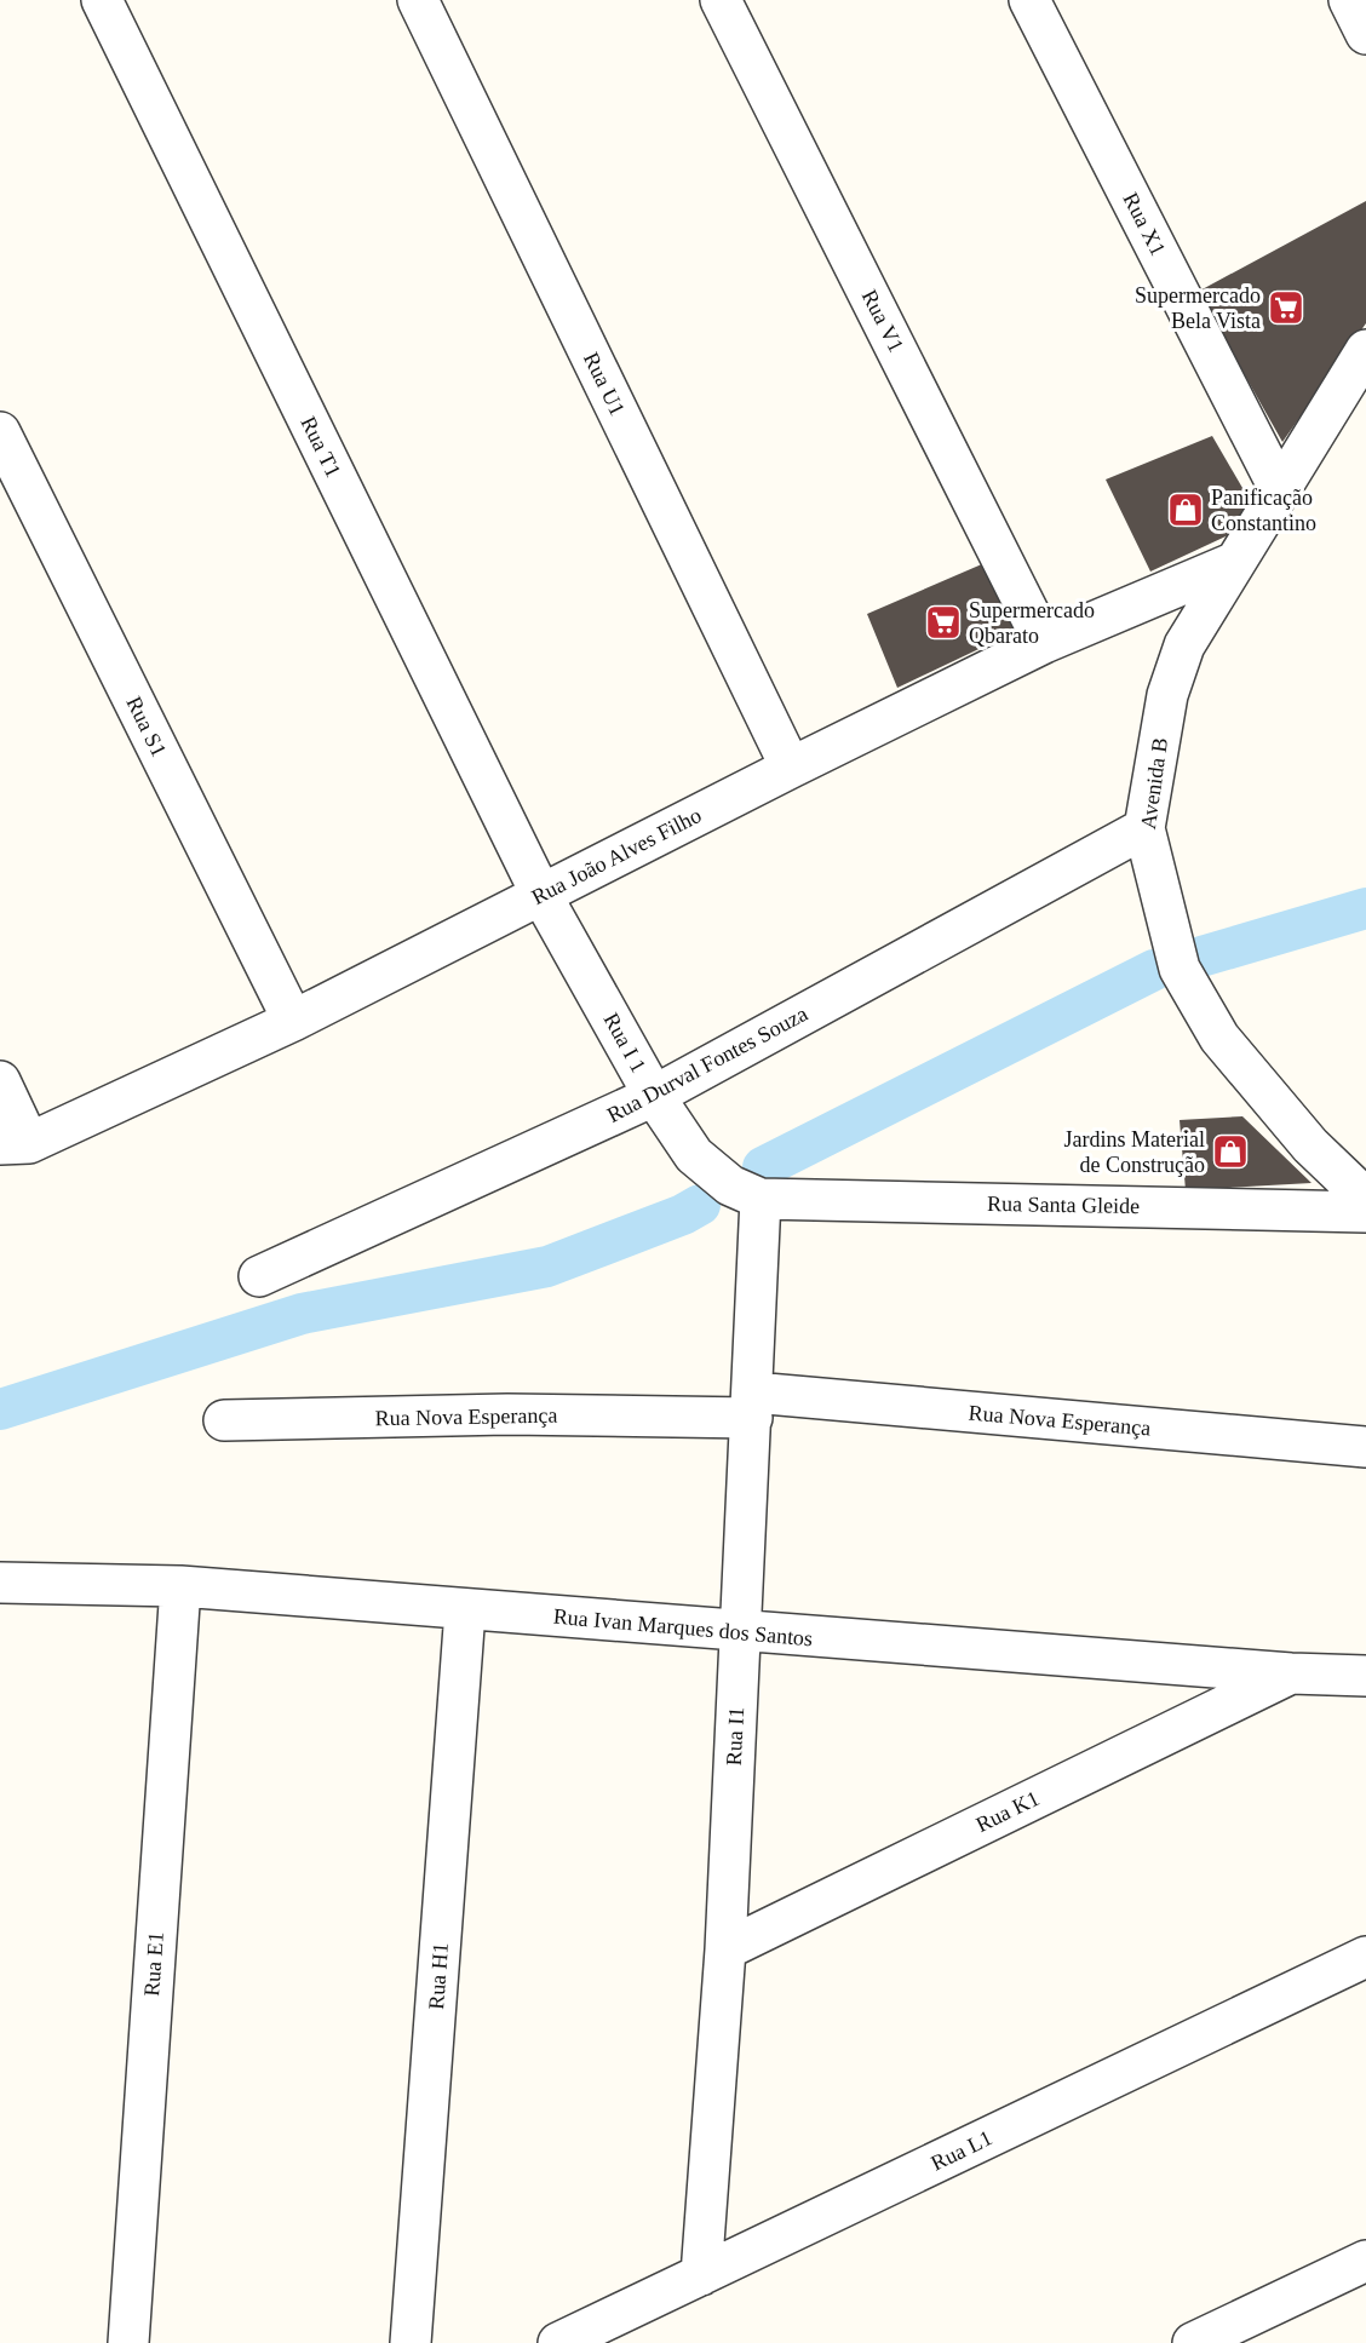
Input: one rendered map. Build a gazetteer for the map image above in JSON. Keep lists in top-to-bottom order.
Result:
{
  "streets": {
    "street": [
      "Rua X1",
      "Rua V1",
      "Rua U1",
      "Rua T1",
      "Rua S1",
      "Avenida B",
      "Rua João Alves Filho",
      "Rua I 1",
      "Rua Durval Fontes Souza",
      "Rua Santa Gleide",
      "Rua Nova Esperança",
      "Rua Ivan Marques dos Santos",
      "Rua I1",
      "Rua K1",
      "Rua E1",
      "Rua H1",
      "Rua L1"
    ]
  },
  "crossings": [
    ["Rua X1", "Avenida B"],
    ["Rua V1", "Rua João Alves Filho"],
    ["Rua U1", "Rua João Alves Filho"],
    ["Rua T1", "Rua João Alves Filho"],
    ["Rua T1", "Rua I 1"],
    ["Rua S1", "Rua João Alves Filho"],
    ["Avenida B", "Rua João Alves Filho"],
    ["Avenida B", "Rua Durval Fontes Souza"],
    ["Rua João Alves Filho", "Rua I 1"],
    ["Rua I 1", "Rua Durval Fontes Souza"],
    ["Rua I 1", "Rua Santa Gleide"],
    ["Rua I 1", "Rua I1"],
    ["Rua Santa Gleide", "Rua I1"],
    ["Rua Nova Esperança", "Rua I1"],
    ["Rua Ivan Marques dos Santos", "Rua I1"],
    ["Rua Ivan Marques dos Santos", "Rua K1"],
    ["Rua Ivan Marques dos Santos", "Rua E1"],
    ["Rua Ivan Marques dos Santos", "Rua H1"],
    ["Rua I1", "Rua K1"],
    ["Rua I1", "Rua L1"]
  ],
  "places": {
    "supermarket": ["Supermercado Bela Vista", "Supermercado Qbarato"],
    "shop": ["Panificação Constantino", "Jardins Material de Construção"]
  }
}
